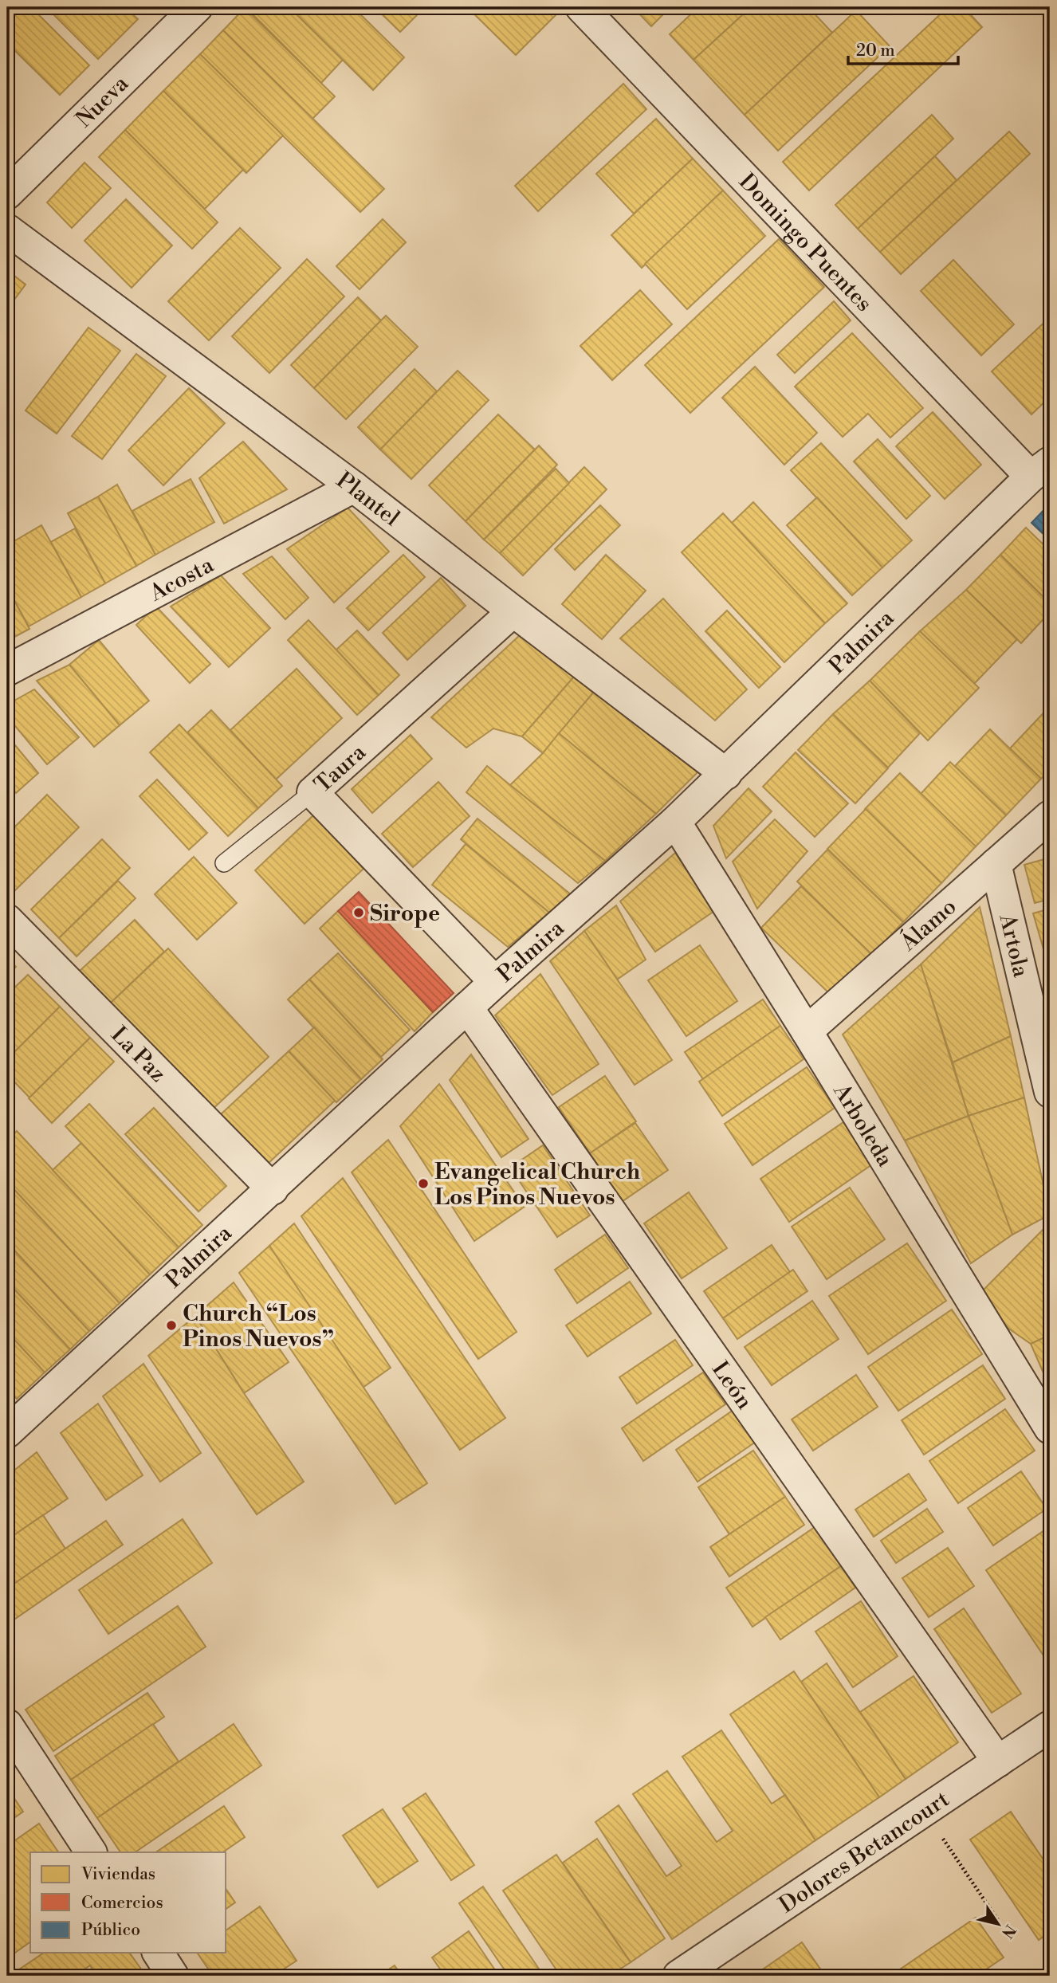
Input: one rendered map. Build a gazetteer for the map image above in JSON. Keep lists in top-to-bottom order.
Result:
{
  "streets": {
    "street": [
      "Nueva",
      "Domingo Puentes",
      "Plantel",
      "Acosta",
      "Palmira",
      "Taura",
      "Álamo",
      "Artola",
      "La Paz",
      "Arboleda",
      "León",
      "Dolores Betancourt"
    ]
  },
  "crossings": [
    ["Domingo Puentes", "Palmira"],
    ["Plantel", "Acosta"],
    ["Plantel", "Palmira"],
    ["Plantel", "Taura"],
    ["Palmira", "Taura"],
    ["Palmira", "La Paz"],
    ["Palmira", "Arboleda"],
    ["Palmira", "León"],
    ["Álamo", "Artola"],
    ["Álamo", "Arboleda"],
    ["León", "Dolores Betancourt"]
  ],
  "places": ["Sirope", "Evangelical Church Los Pinos Nuevos", "Church “Los Pinos Nuevos”"],
  "legend": ["Viviendas", "Comercios", "Público"],
  "scale_bar": "20 m",
  "north": "bottom right"
}
